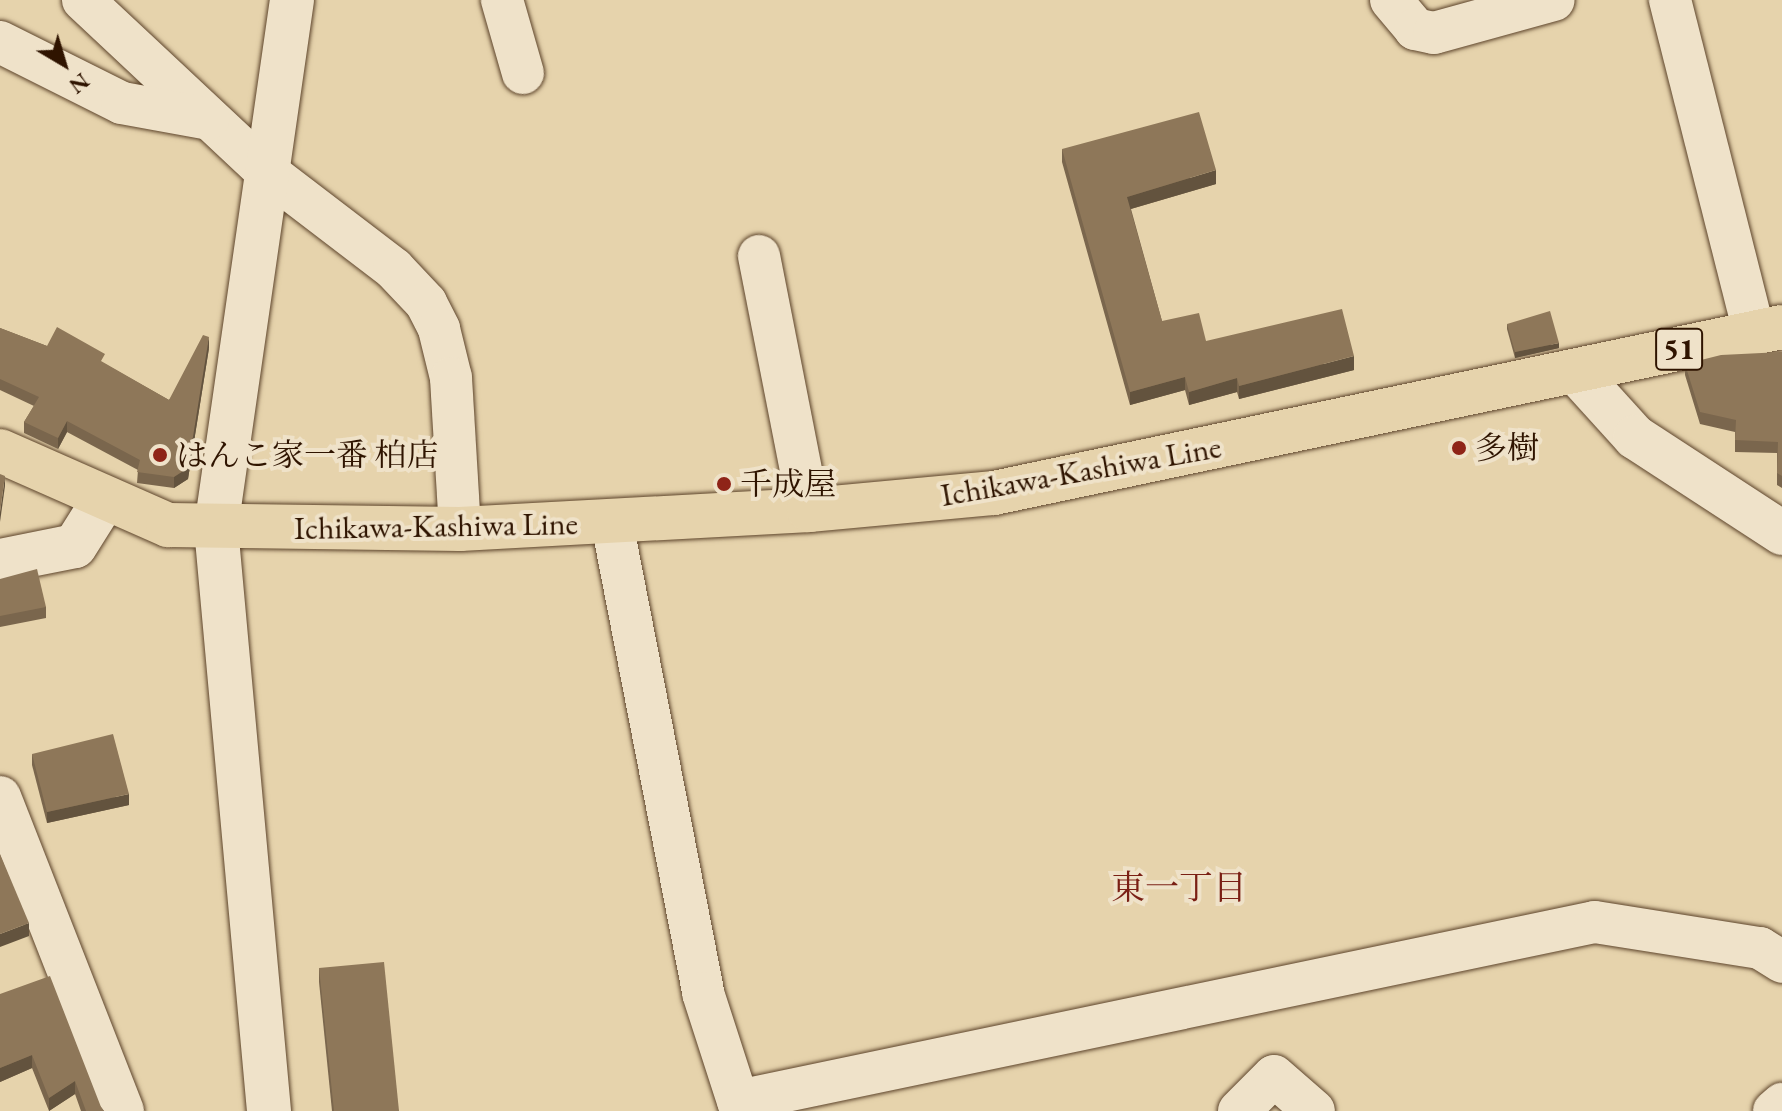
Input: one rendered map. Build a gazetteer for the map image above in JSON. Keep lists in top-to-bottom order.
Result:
{
  "streets": {
    "main road": ["51", "Ichikawa-Kashiwa Line"]
  },
  "districts": ["東一丁目"],
  "places": ["多樹", "はんこ家一番 柏店", "千成屋"],
  "north": "bottom right"
}
